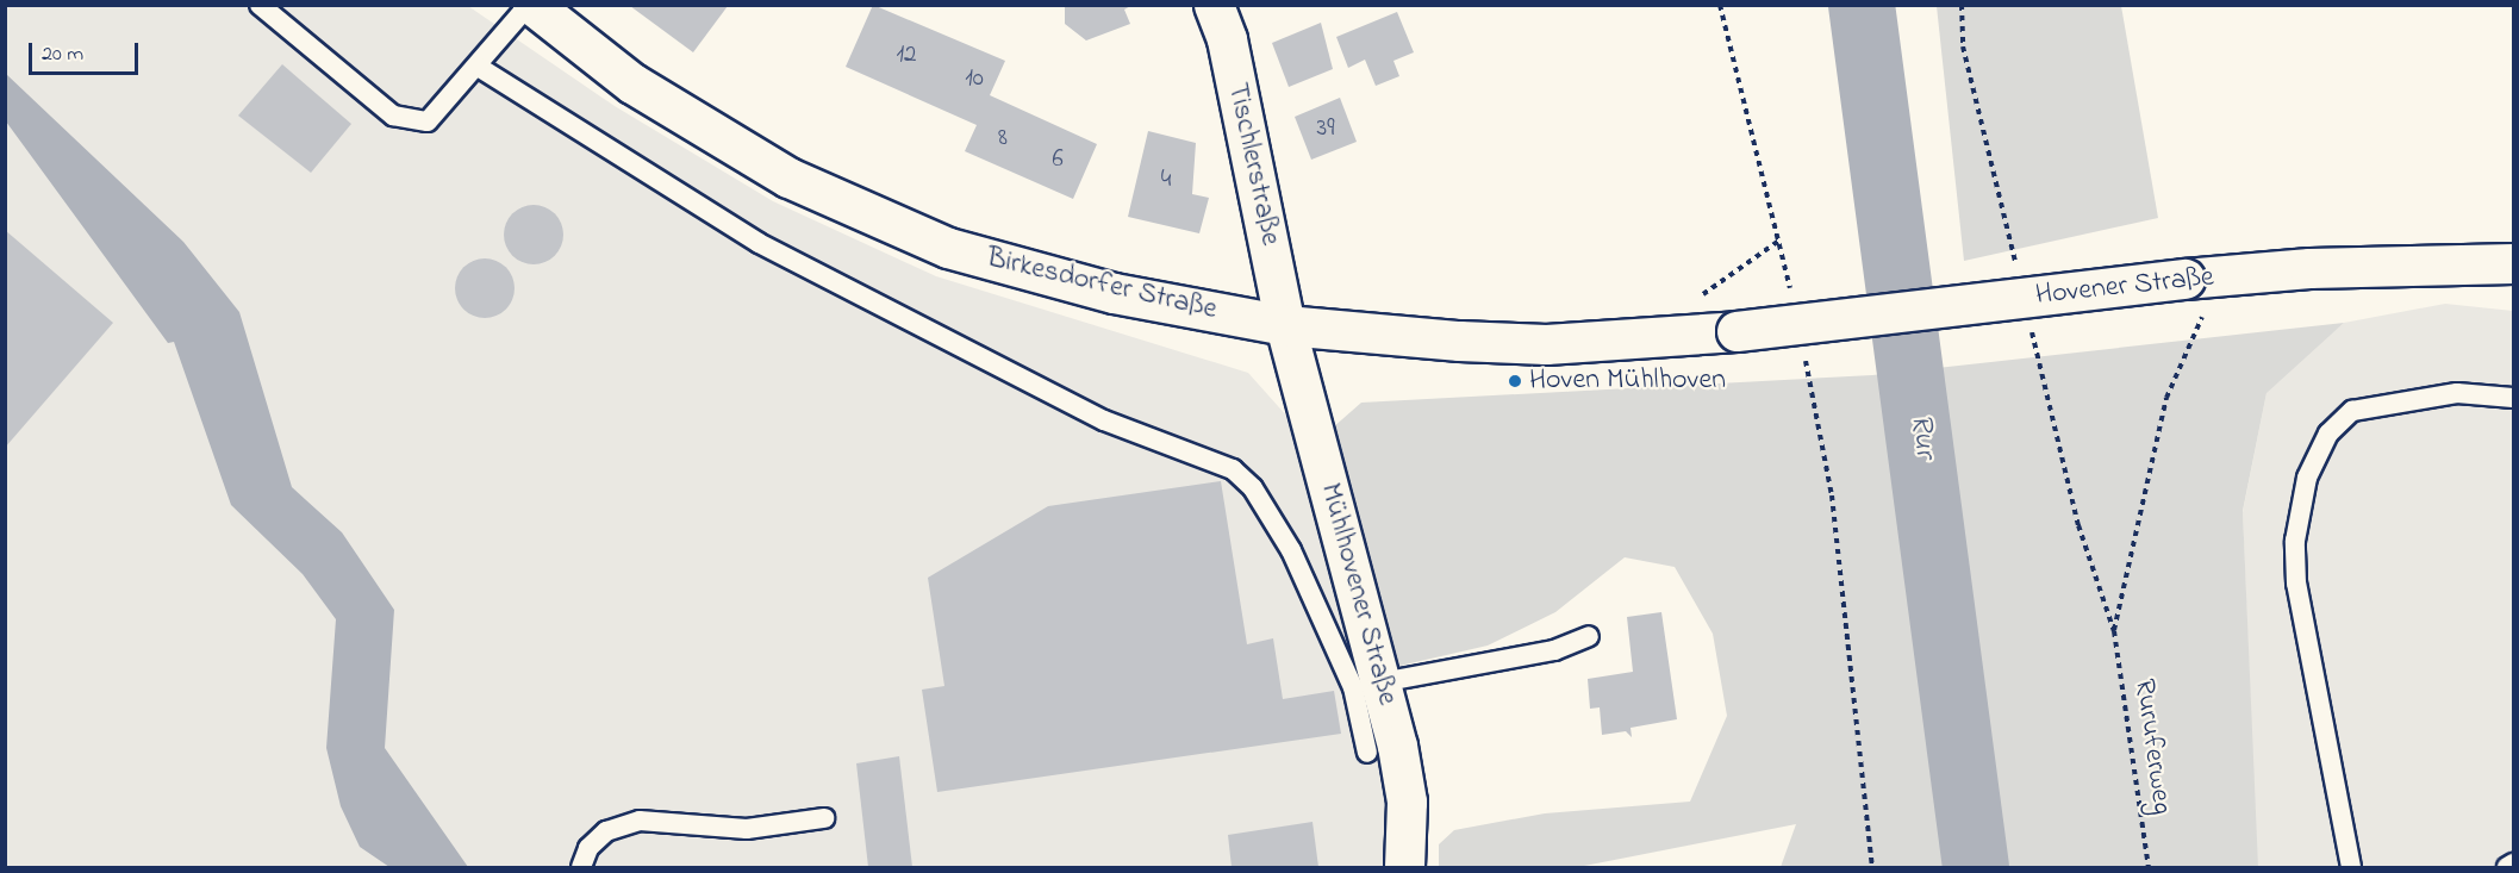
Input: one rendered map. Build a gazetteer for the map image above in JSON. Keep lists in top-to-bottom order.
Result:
{
  "streets": {
    "main road": [
      "Tischlerstraße",
      "Birkesdorfer Straße",
      "Hovener Straße",
      "Mühlhovener Straße"
    ],
    "path": ["Ruruferweg"]
  },
  "crossings": [
    ["Tischlerstraße", "Birkesdorfer Straße"],
    ["Tischlerstraße", "Mühlhovener Straße"],
    ["Birkesdorfer Straße", "Hovener Straße"],
    ["Birkesdorfer Straße", "Mühlhovener Straße"]
  ],
  "water": ["Rur"],
  "places": ["Hoven Mühlhoven"],
  "house_numbers": [
    "12",
    "10",
    "39",
    "8",
    "6",
    "4"
  ],
  "scale_bar": "20 m"
}
